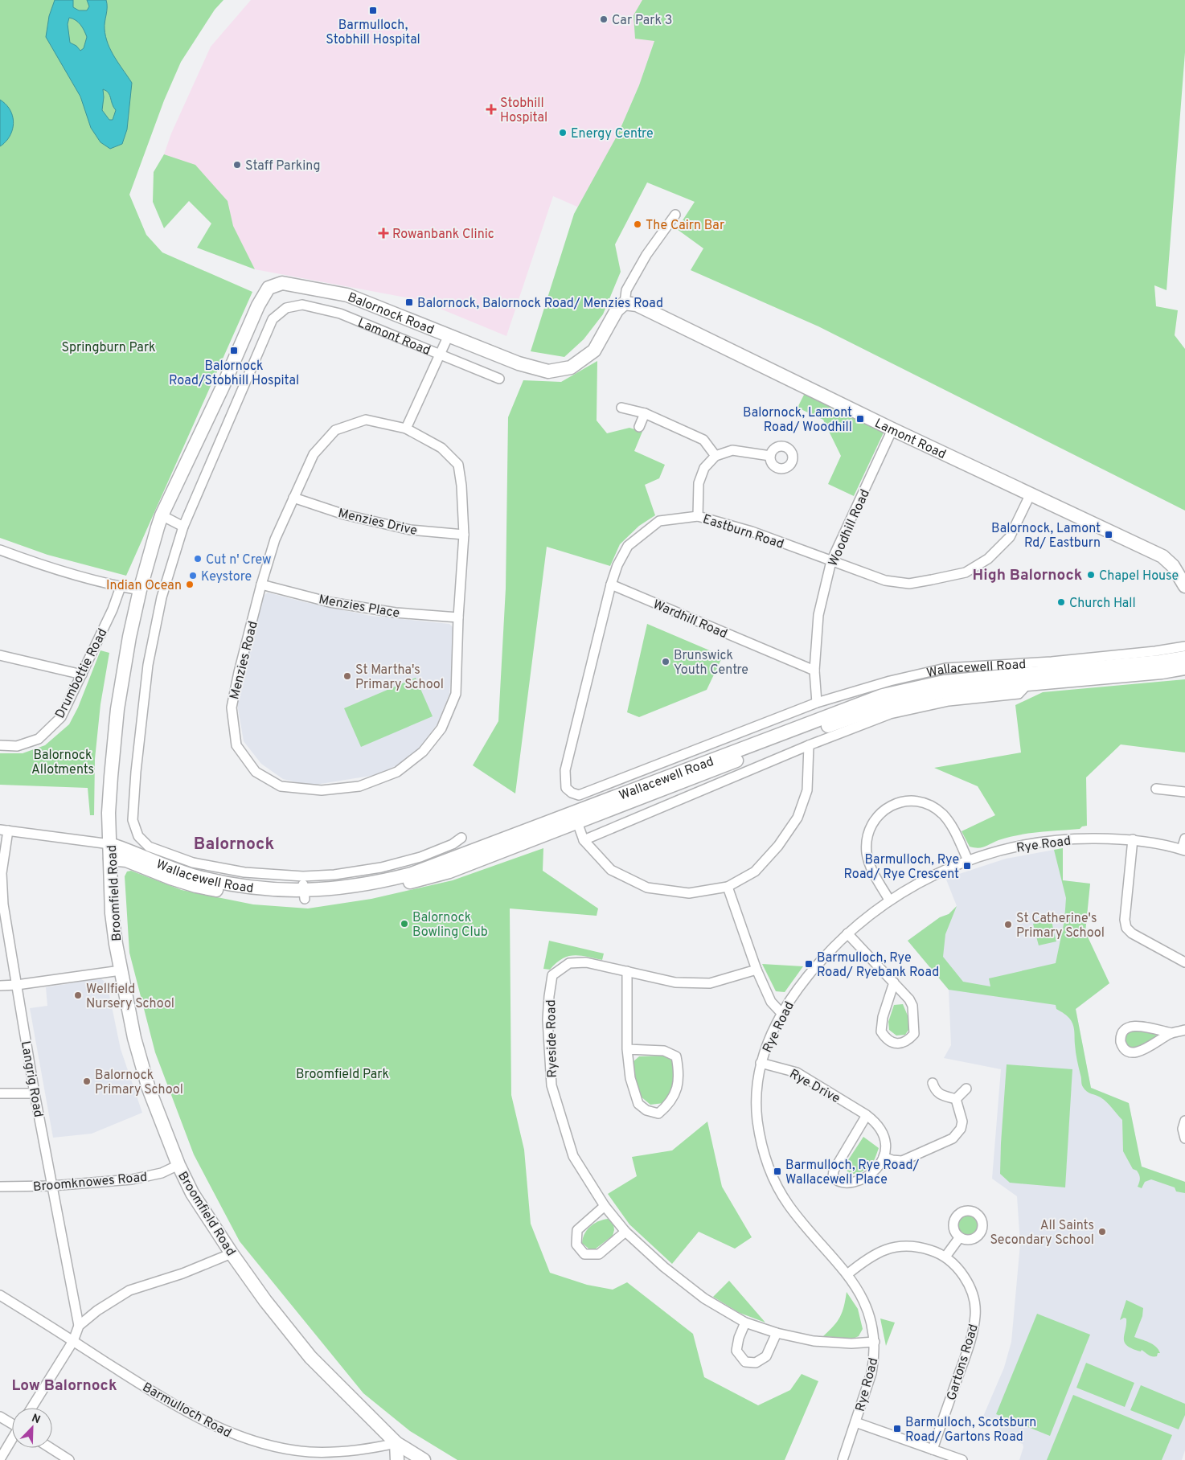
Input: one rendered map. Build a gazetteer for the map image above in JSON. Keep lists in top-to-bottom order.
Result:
{
  "streets": {
    "street": [
      "Balornock Road",
      "Lamont Road",
      "Menzies Drive",
      "Woodhill Road",
      "Eastburn Road",
      "Menzies Place",
      "Wardhill Road",
      "Menzies Road",
      "Wallacewell Road",
      "Drumbottie Road",
      "Rye Road",
      "Broomfield Road",
      "Ryeside Road",
      "Langrig Road",
      "Rye Drive",
      "Broomknowes Road",
      "Gartons Road",
      "Barmulloch Road"
    ]
  },
  "crossings": [
    ["Balornock Road", "Lamont Road"],
    ["Balornock Road", "Broomfield Road"],
    ["Lamont Road", "Woodhill Road"],
    ["Lamont Road", "Eastburn Road"],
    ["Lamont Road", "Wallacewell Road"],
    ["Menzies Drive", "Menzies Road"],
    ["Woodhill Road", "Eastburn Road"],
    ["Woodhill Road", "Wardhill Road"],
    ["Woodhill Road", "Wallacewell Road"],
    ["Eastburn Road", "Wardhill Road"],
    ["Eastburn Road", "Wallacewell Road"],
    ["Menzies Place", "Menzies Road"],
    ["Wallacewell Road", "Broomfield Road"],
    ["Rye Road", "Ryeside Road"],
    ["Rye Road", "Rye Drive"],
    ["Rye Road", "Gartons Road"],
    ["Broomfield Road", "Broomknowes Road"],
    ["Broomfield Road", "Barmulloch Road"],
    ["Langrig Road", "Broomknowes Road"]
  ],
  "districts": ["High Balornock", "Balornock", "Low Balornock"],
  "parks": ["Springburn Park", "Balornock Allotments", "Broomfield Park"],
  "places": {
    "transit": [
      "Barmulloch, Stobhill Hospital",
      "Balornock, Balornock Road/ Menzies Road",
      "Balornock Road/Stobhill Hospital",
      "Balornock, Lamont Road/ Woodhill",
      "Balornock, Lamont Rd/ Eastburn",
      "Barmulloch, Rye Road/ Rye Crescent",
      "Barmulloch, Rye Road/ Ryebank Road",
      "Barmulloch, Rye Road/ Wallacewell Place",
      "Barmulloch, Scotsburn Road/ Gartons Road"
    ],
    "other": [
      "Car Park 3",
      "Energy Centre",
      "Staff Parking",
      "The Cairn Bar",
      "Cut n' Crew",
      "Chapel House",
      "Keystore",
      "Indian Ocean",
      "Church Hall",
      "Brunswick Youth Centre",
      "St Martha's Primary School",
      "Balornock Bowling Club",
      "St Catherine's Primary School",
      "Wellfield Nursery School",
      "Balornock Primary School",
      "All Saints Secondary School"
    ],
    "health": ["Stobhill Hospital", "Rowanbank Clinic"]
  },
  "north": "top right"
}
